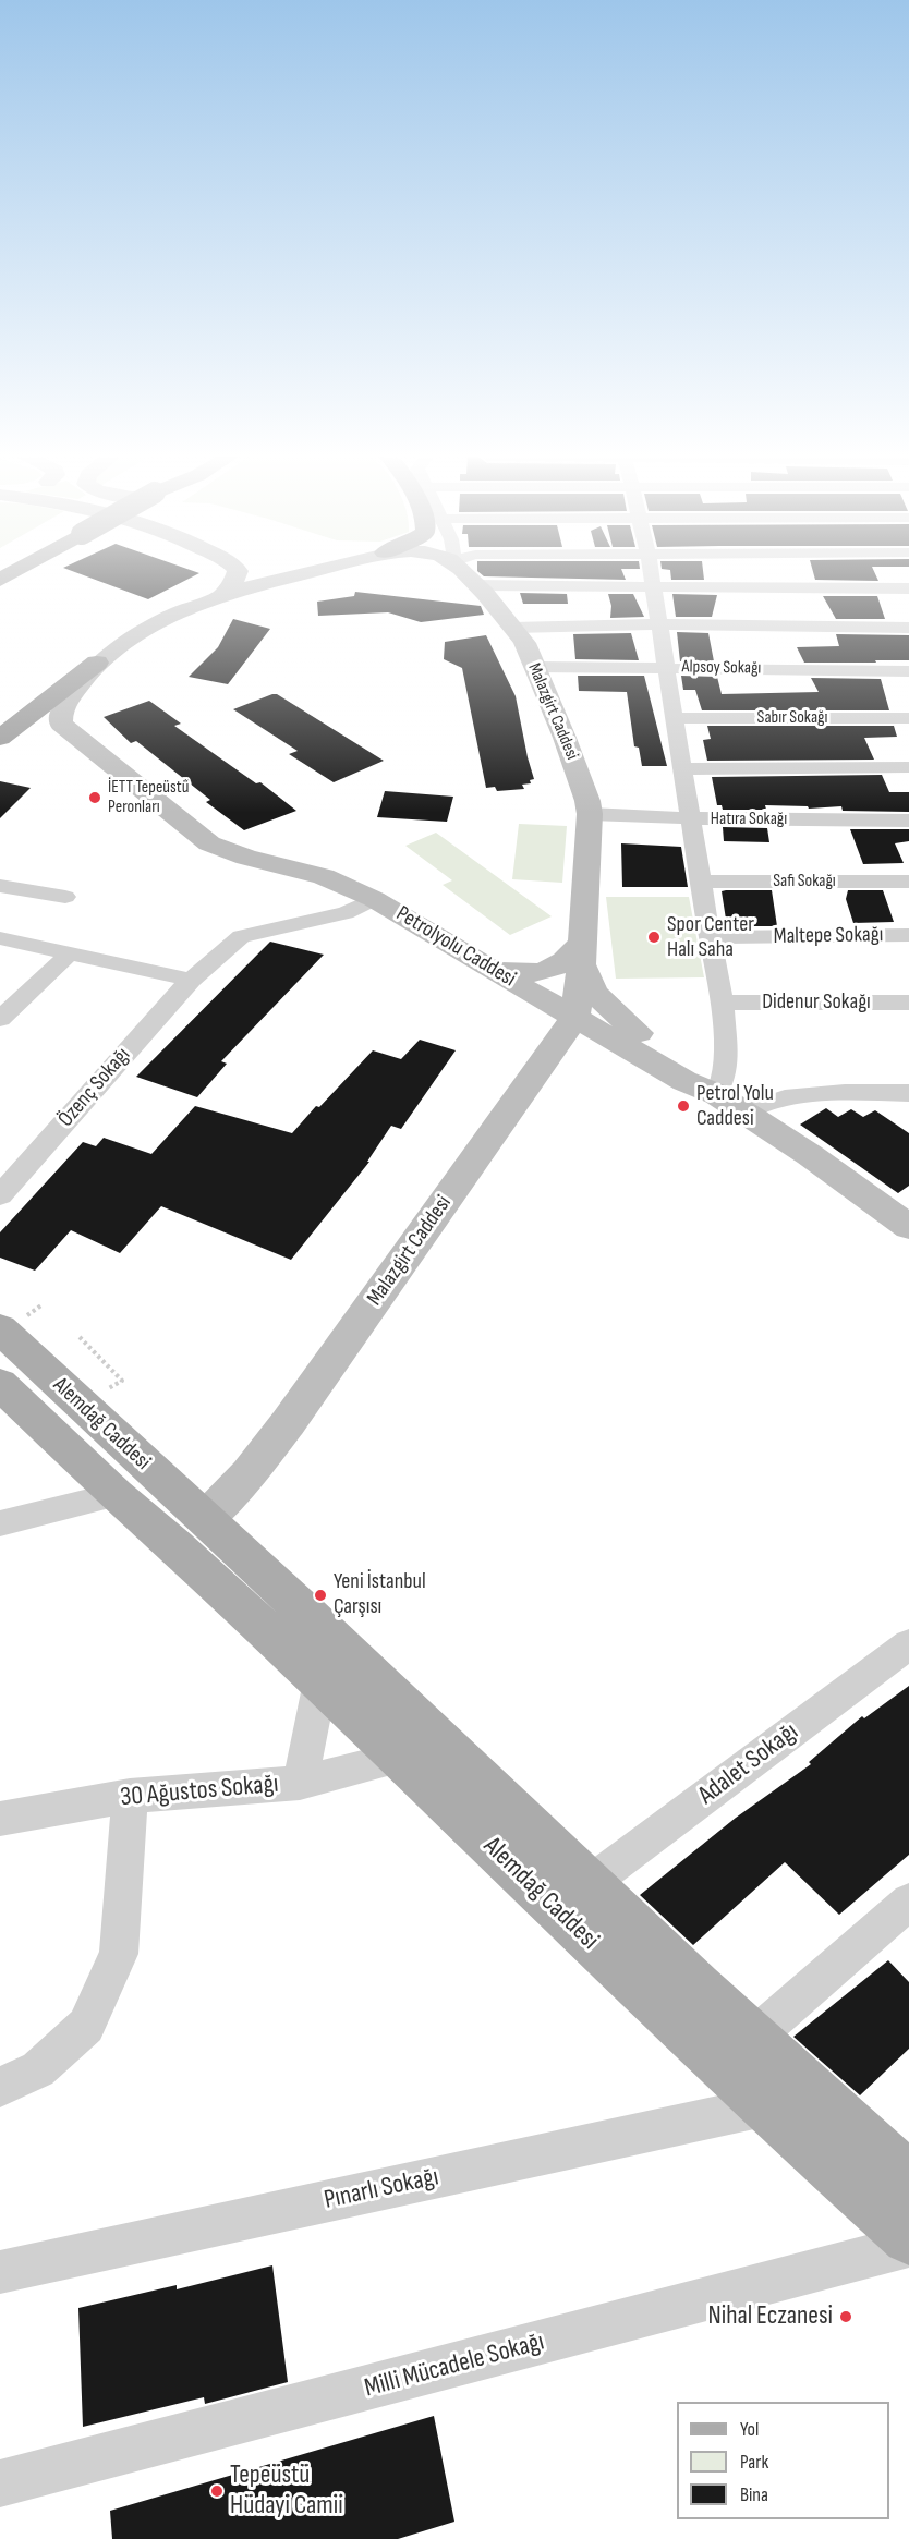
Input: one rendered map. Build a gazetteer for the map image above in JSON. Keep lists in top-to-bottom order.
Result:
{
  "streets": {
    "main road": ["Malazgirt Caddesi", "Petrolyolu Caddesi", "Alemdağ Caddesi"],
    "street": [
      "Alpsoy Sokağı",
      "Sabır Sokağı",
      "Hatıra Sokağı",
      "Safi Sokağı",
      "Maltepe Sokağı",
      "Didenur Sokağı",
      "Özenç Sokağı",
      "Adalet Sokağı",
      "30 Ağustos Sokağı",
      "Pınarlı Sokağı",
      "Milli Mücadele Sokağı"
    ]
  },
  "crossings": [
    ["Alpsoy Sokağı", "Malazgirt Caddesi"],
    ["Malazgirt Caddesi", "Hatıra Sokağı"],
    ["Malazgirt Caddesi", "Petrolyolu Caddesi"],
    ["Malazgirt Caddesi", "Alemdağ Caddesi"],
    ["Petrolyolu Caddesi", "Özenç Sokağı"],
    ["Alemdağ Caddesi", "Adalet Sokağı"],
    ["Alemdağ Caddesi", "30 Ağustos Sokağı"],
    ["Alemdağ Caddesi", "Pınarlı Sokağı"]
  ],
  "places": [
    "İETT Tepeüstü Peronları",
    "Spor Center Halı Saha",
    "Petrol Yolu Caddesi",
    "Yeni İstanbul Çarşısı",
    "Nihal Eczanesi",
    "Tepeüstü Hüdayi Camii"
  ],
  "legend": ["Yol", "Park", "Bina"]
}
